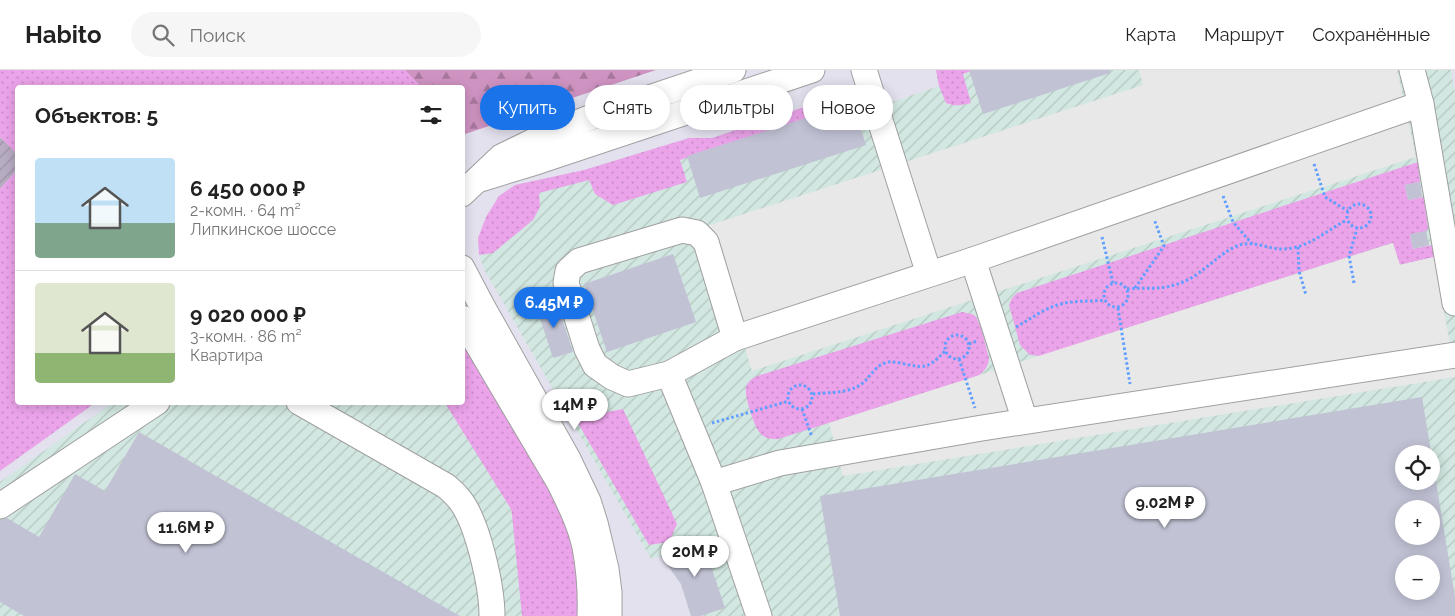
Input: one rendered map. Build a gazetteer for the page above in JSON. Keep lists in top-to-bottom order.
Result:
{
  "page": {
    "header": "Habito",
    "search": "Поиск",
    "nav": ["Карта", "Маршрут", "Сохранённые"],
    "chip": [
      "Купить",
      "Снять",
      "Фильтры",
      "Новое"
    ],
    "heading": "Объектов: 5",
    "list": [
      {
        "name": "6 450 000 ₽",
        "note": "2-комн. · 64 m² · Липкинское шоссе"
      },
      {
        "name": "9 020 000 ₽",
        "note": "3-комн. · 86 m² · Квартира"
      }
    ],
    "price": [
      "6.45M ₽",
      "14M ₽",
      "9.02M ₽",
      "11.6M ₽",
      "20M ₽"
    ],
    "map_buttons": ["+", "−"]
  }
}
